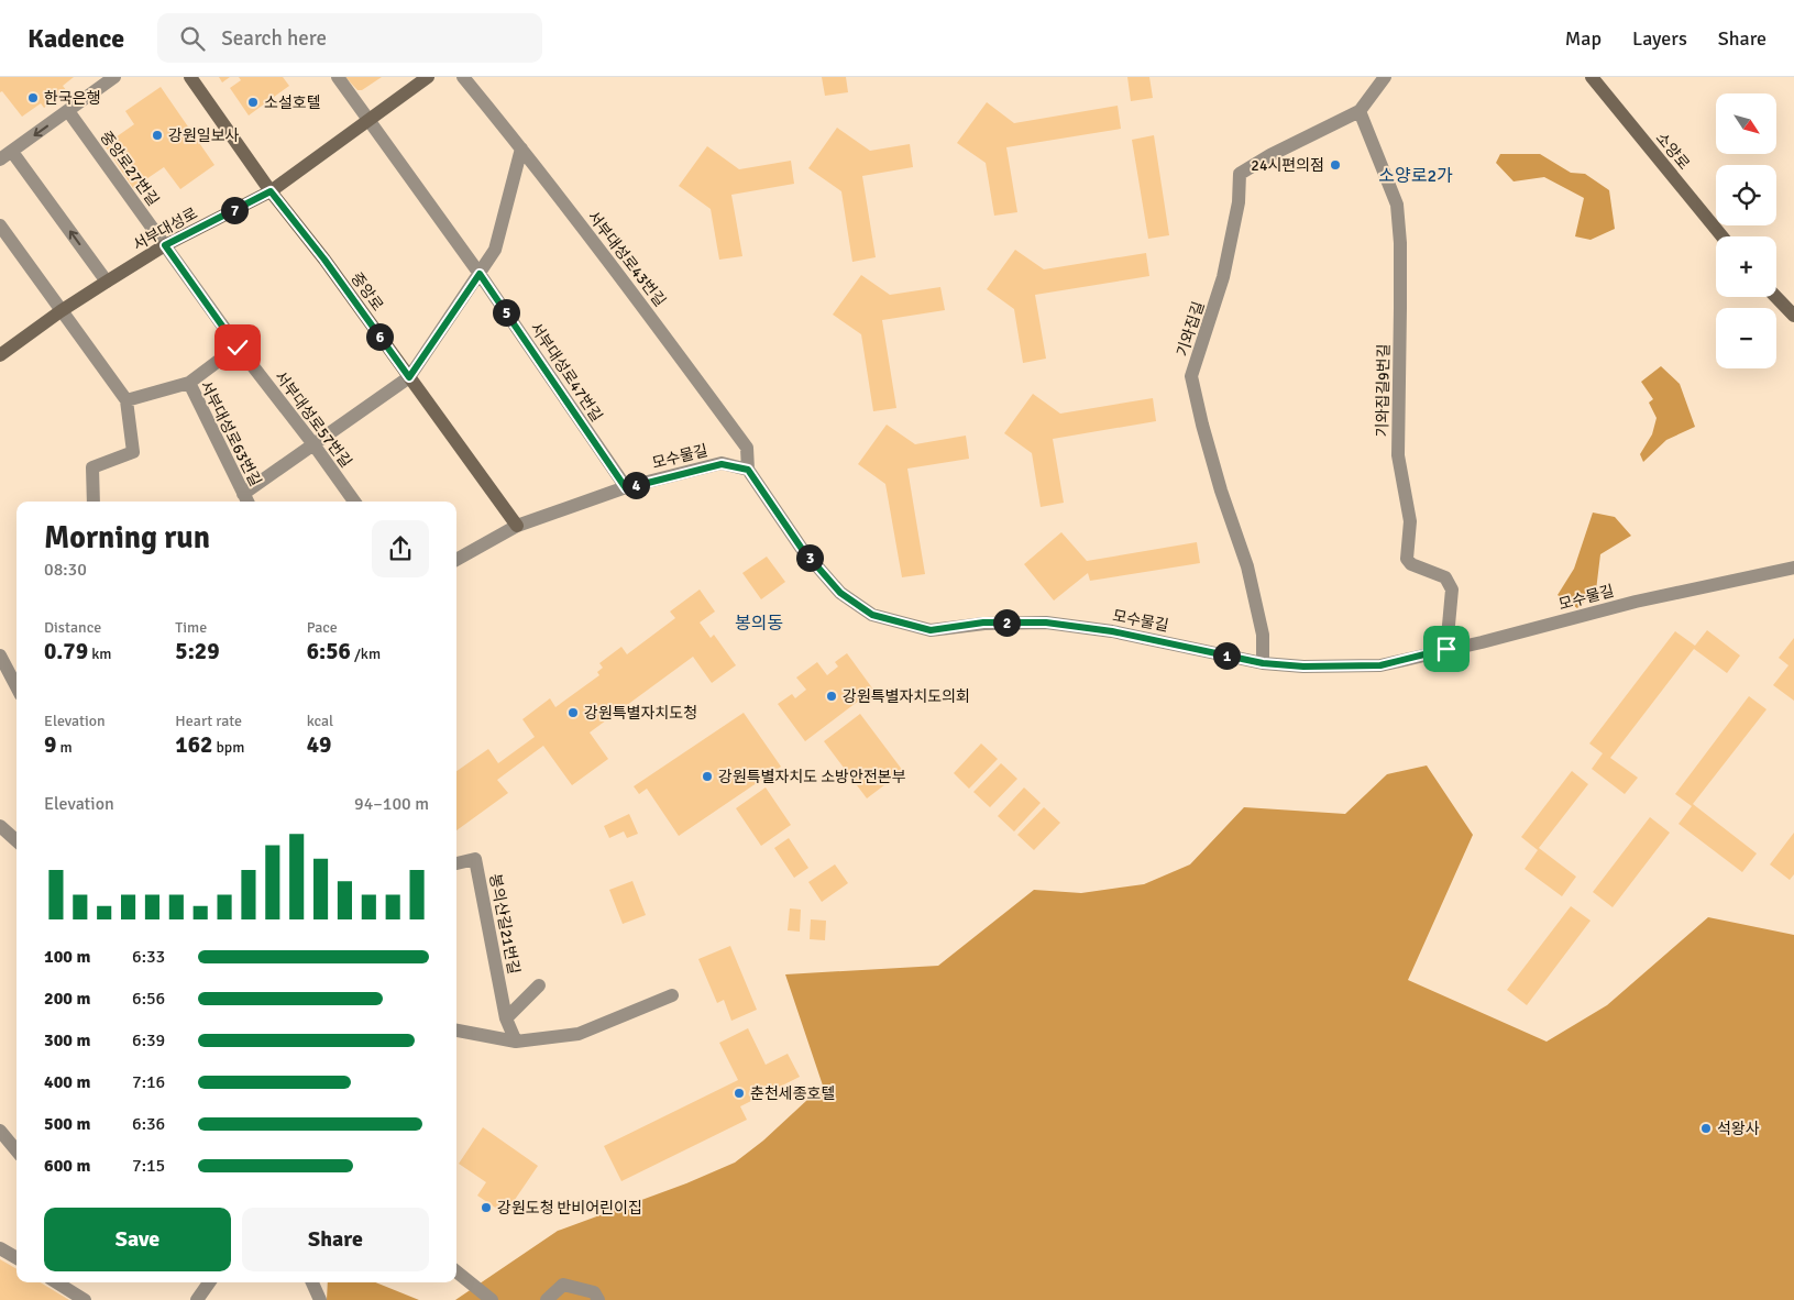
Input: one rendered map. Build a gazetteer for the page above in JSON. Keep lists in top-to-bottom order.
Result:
{
  "streets": {
    "street": [
      "소양로",
      "중앙로27번길",
      "서부대성로",
      "서부대성로43번길",
      "중앙로",
      "기와집길",
      "서부대성로47번길",
      "기와집길9번길",
      "서부대성로57번길",
      "서부대성로63번길",
      "모수물길",
      "봉의산길21번길"
    ]
  },
  "crossings": [
    ["중앙로27번길", "서부대성로"],
    ["중앙로27번길", "서부대성로57번길"],
    ["서부대성로", "중앙로"],
    ["서부대성로", "서부대성로47번길"],
    ["서부대성로", "서부대성로57번길"],
    ["서부대성로43번길", "모수물길"],
    ["중앙로", "모수물길"],
    ["기와집길", "기와집길9번길"],
    ["기와집길", "모수물길"],
    ["서부대성로47번길", "모수물길"],
    ["기와집길9번길", "모수물길"]
  ],
  "districts": ["소양로2가", "봉의동"],
  "places": [
    "한국은행",
    "소설호텔",
    "강원일보사",
    "24시편의점",
    "강원특별자치도의회",
    "강원특별자치도청",
    "강원특별자치도 소방안전본부",
    "춘천세종호텔",
    "석왕사",
    "강원도청 반비어린이집"
  ],
  "north": "bottom right",
  "page": {
    "header": "Kadence",
    "search": "Search here",
    "nav": ["Map", "Layers", "Share"],
    "map_buttons": ["+", "−"],
    "pins": [
      "7",
      "5",
      "6",
      "4",
      "3",
      "2",
      "1"
    ],
    "heading": ["Morning run", "08:30"],
    "stats": [
      ["Distance", "0.79 km"],
      ["Time", "5:29"],
      ["Pace", "6:56 /km"],
      ["Elevation", "9 m"],
      ["Heart rate", "162 bpm"],
      ["kcal", "49"]
    ],
    "chart": ["Elevation", "94–100 m"],
    "list": [
      {
        "name": "100 m",
        "note": "6:33"
      },
      {
        "name": "200 m",
        "note": "6:56"
      },
      {
        "name": "300 m",
        "note": "6:39"
      },
      {
        "name": "400 m",
        "note": "7:16"
      },
      {
        "name": "500 m",
        "note": "6:36"
      },
      {
        "name": "600 m",
        "note": "7:15"
      }
    ],
    "buttons": ["Save", "Share"]
  }
}
